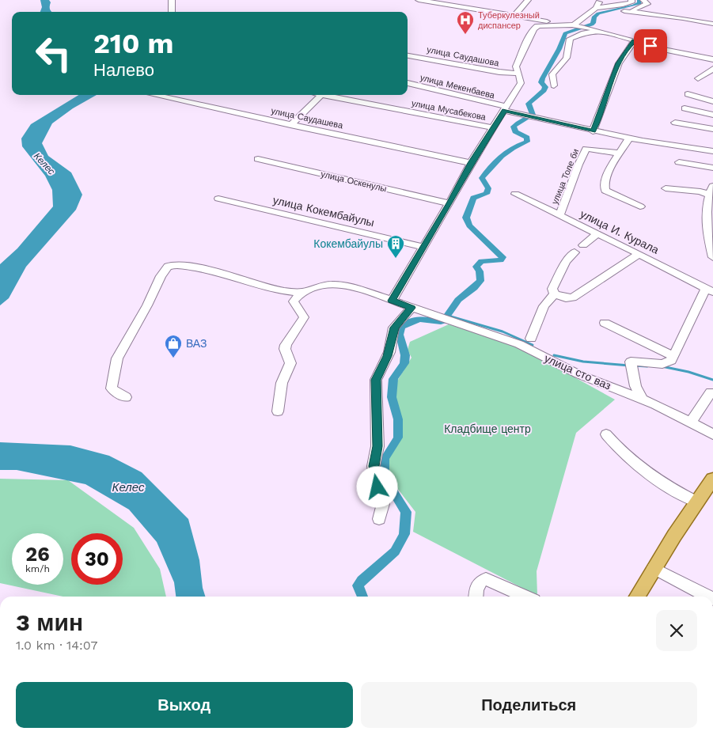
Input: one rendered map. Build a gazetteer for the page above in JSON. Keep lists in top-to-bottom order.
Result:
{
  "streets": {
    "street": [
      "улица Саудашова",
      "улица Мекенбаева",
      "улица Мусабекова",
      "улица Саудашева",
      "улица Толе би",
      "улица Оскенулы",
      "улица Кокембайулы",
      "улица И. Курала",
      "улица сто ваз"
    ]
  },
  "crossings": [
    ["улица Толе би", "улица И. Курала"]
  ],
  "water": ["Келес"],
  "parks": ["Кладбище центр"],
  "places": {
    "hospital": ["Туберкулезный диспансер"],
    "building": ["Кокембайулы"],
    "shop": ["ВАЗ"]
  },
  "page": {
    "turn": ["210 m", "Налево"],
    "speed": "26 km/h",
    "limit": "30",
    "heading": ["3 мин", "1.0 km · 14:07"],
    "buttons": ["Выход", "Поделиться"]
  }
}
